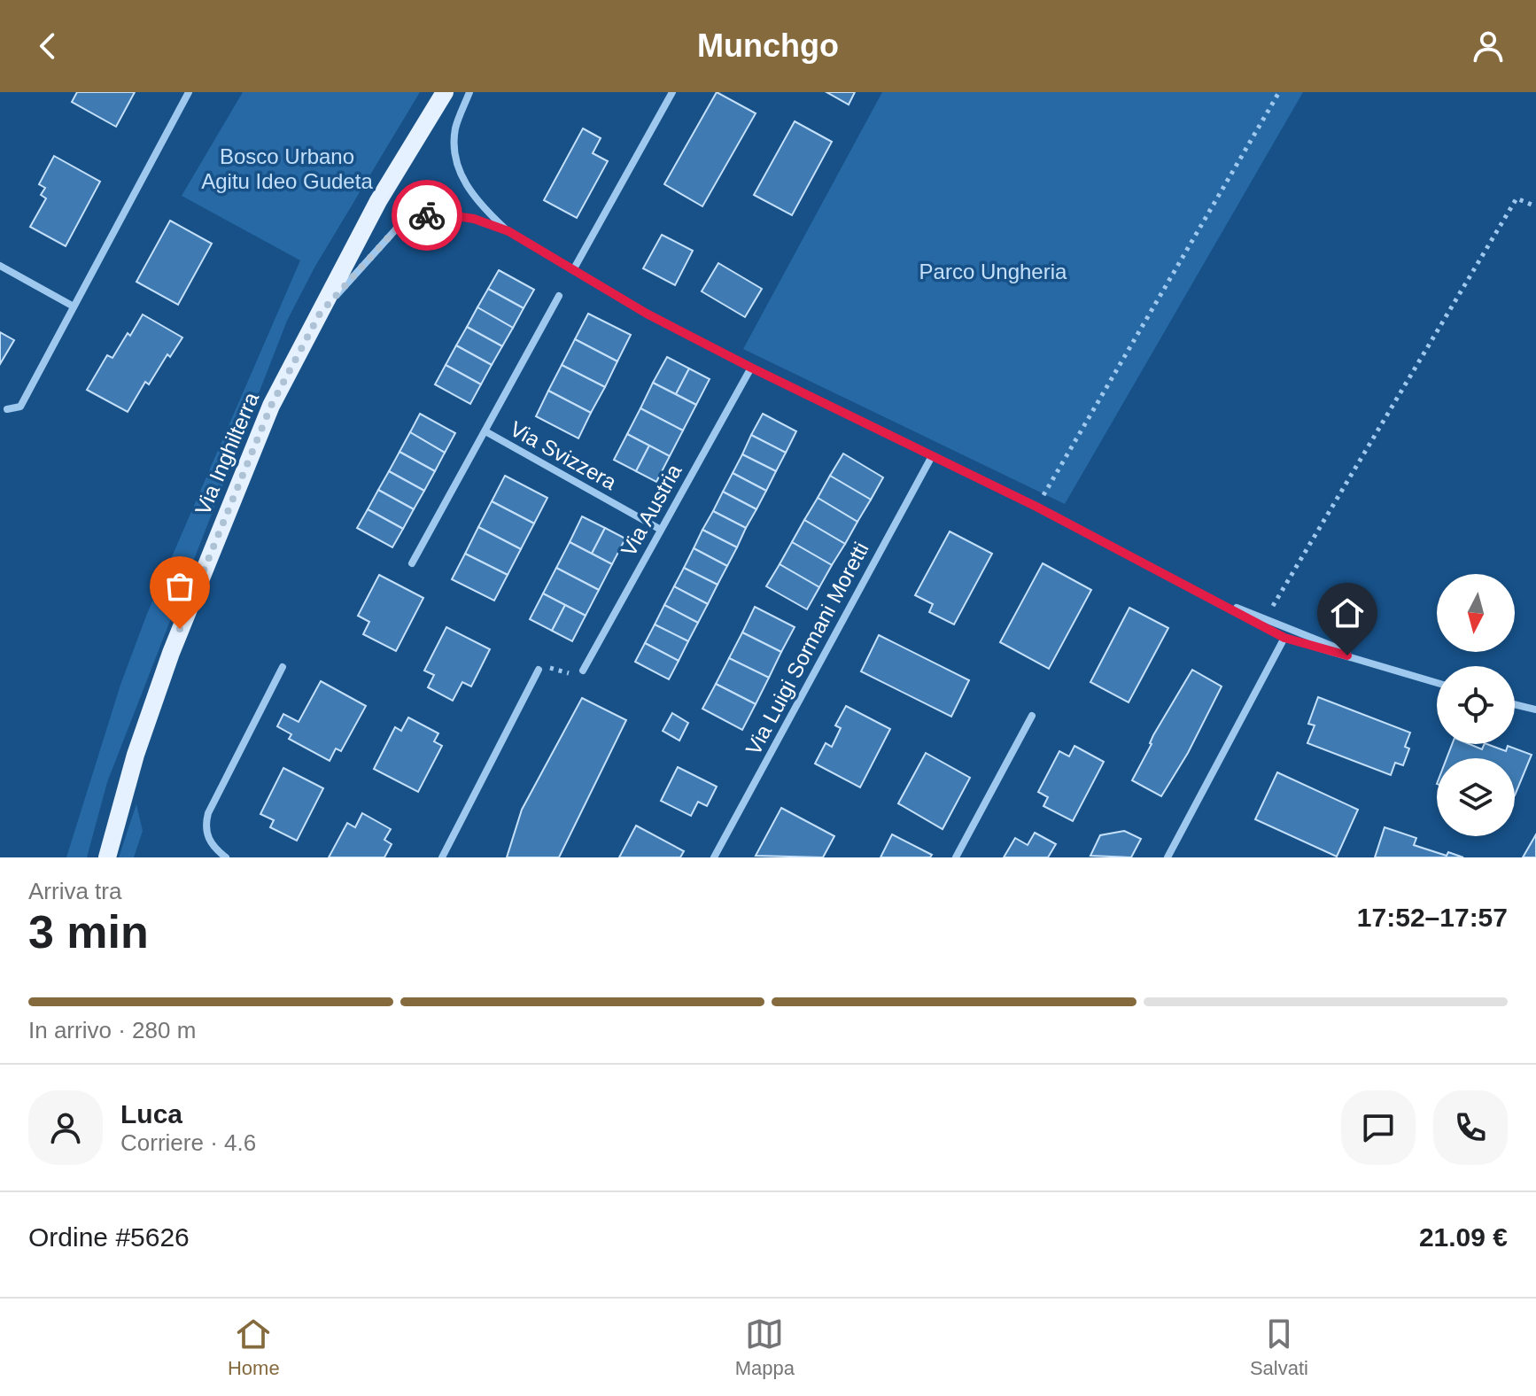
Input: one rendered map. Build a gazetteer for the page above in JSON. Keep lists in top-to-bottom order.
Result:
{
  "streets": {
    "main road": ["Via Inghilterra"],
    "street": ["Via Svizzera", "Via Austria", "Via Luigi Sormani Moretti"]
  },
  "crossings": [
    ["Via Svizzera", "Via Austria"]
  ],
  "parks": ["Bosco Urbano Agitu Ideo Gudeta", "Parco Ungheria"],
  "north": "bottom",
  "page": {
    "header": "Munchgo",
    "heading": ["3 min", "Arriva tra", "17:52–17:57"],
    "panel": [
      "Luca",
      "Corriere · 4.6",
      "Ordine #5626",
      "21.09 €"
    ],
    "bar": "In arrivo · 280 m",
    "tabs": ["Home", "Mappa", "Salvati"]
  }
}
